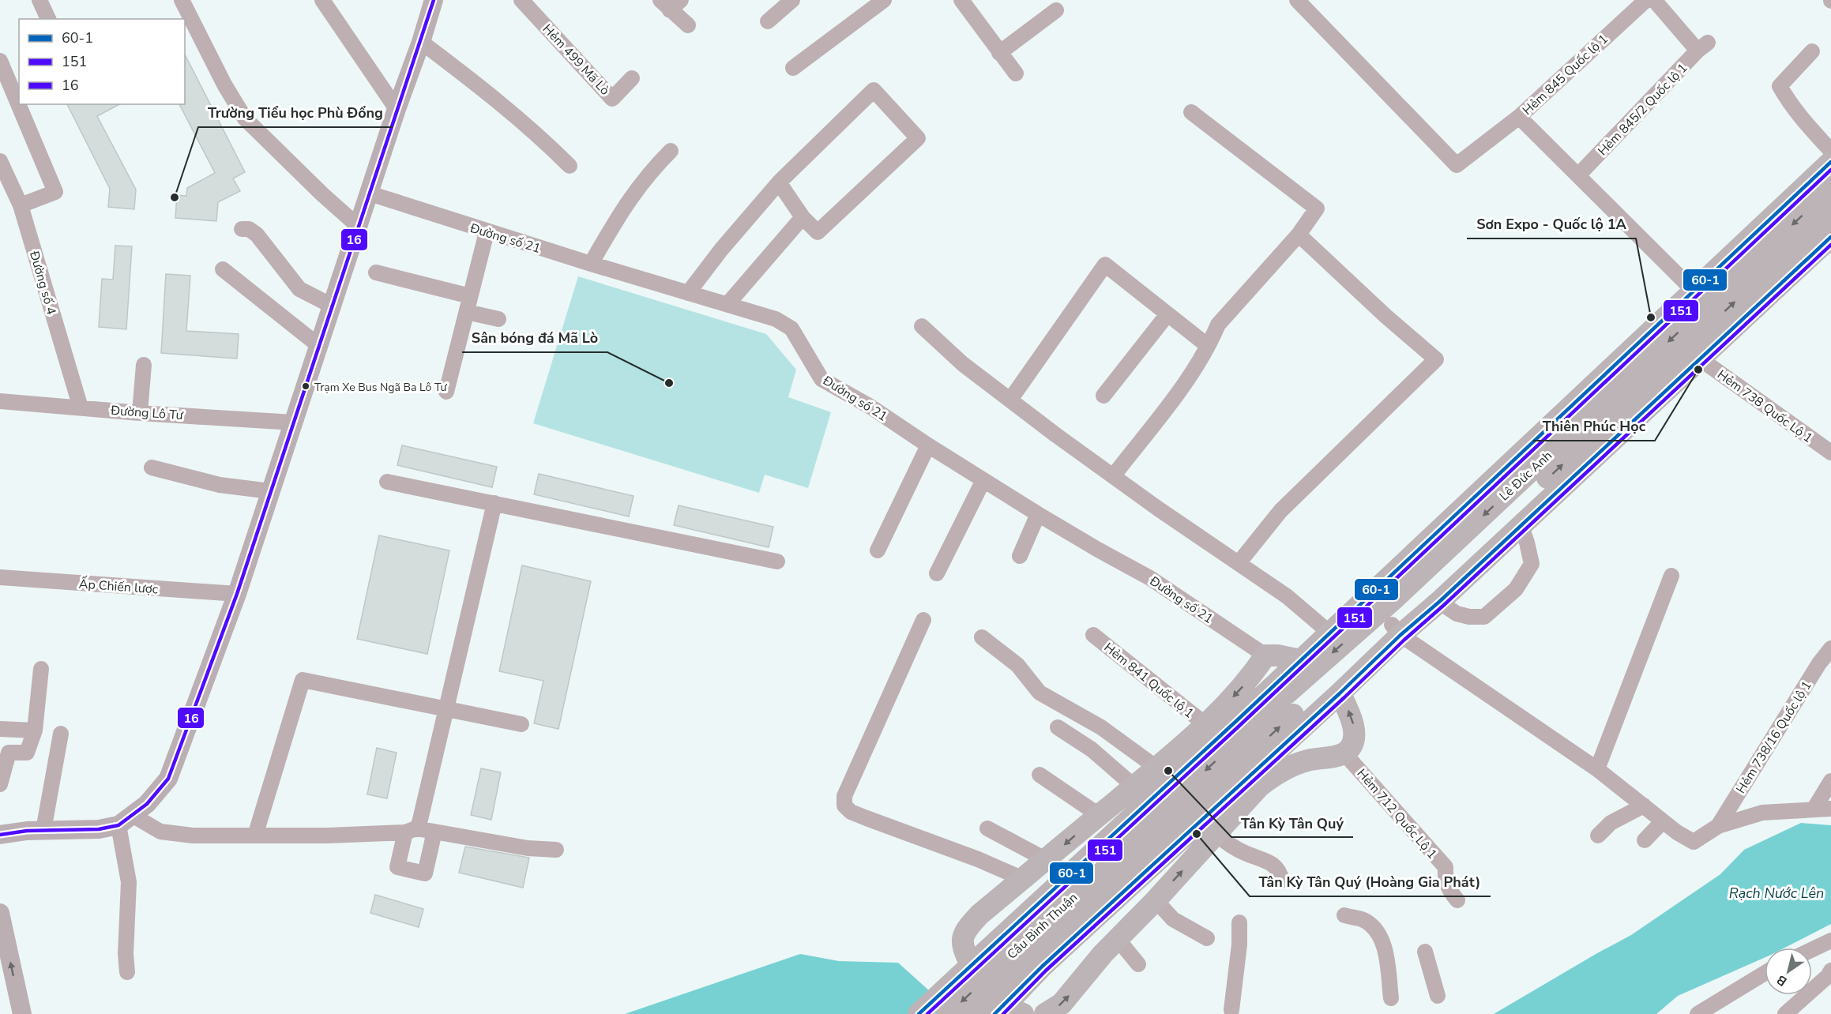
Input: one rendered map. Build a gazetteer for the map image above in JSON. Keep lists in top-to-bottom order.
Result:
{
  "streets": {
    "highway": ["Lê Đức Anh", "Cầu Bình Thuận"],
    "street": [
      "Hẻm 499 Mã Lò",
      "Hẻm 845 Quốc lộ 1",
      "Hẻm 845/2 Quốc lộ 1",
      "Đường số 21",
      "Đường số 4",
      "Hẻm 738 Quốc Lộ 1",
      "Đường Lô Tư",
      "Ấp Chiến lược",
      "Hẻm 841 Quốc lộ 1",
      "Hẻm 738/16 Quốc lộ 1",
      "Hẻm 712 Quốc Lộ 1"
    ]
  },
  "crossings": [
    ["Hẻm 845 Quốc lộ 1", "Hẻm 845/2 Quốc lộ 1"],
    ["Hẻm 845 Quốc lộ 1", "Lê Đức Anh"],
    ["Đường số 4", "Đường Lô Tư"],
    ["Hẻm 738 Quốc Lộ 1", "Lê Đức Anh"],
    ["Lê Đức Anh", "Cầu Bình Thuận"]
  ],
  "water": ["Rạch Nước Lên"],
  "places": [
    "Trường Tiểu học Phù Đổng",
    "Sơn Expo - Quốc lộ 1A",
    "Thiên Phúc Học",
    "Sân bóng đá Mã Lò",
    "Trạm Xe Bus Ngã Ba Lô Tư",
    "Tân Kỳ Tân Quý",
    "Tân Kỳ Tân Quý (Hoàng Gia Phát)"
  ],
  "lines": ["transit line 16", "transit line 60-1", "transit line 151"],
  "legend": ["60-1", "151", "16"],
  "north": "bottom left"
}
